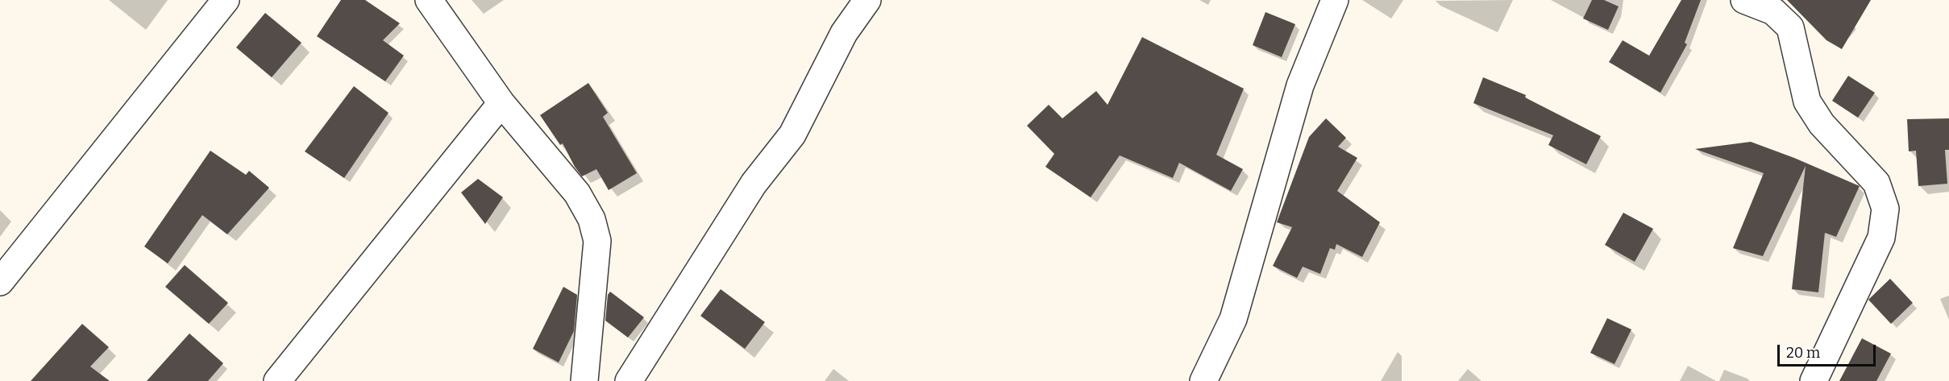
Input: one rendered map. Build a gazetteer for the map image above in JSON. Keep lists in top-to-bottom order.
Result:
{
  "scale_bar": "20 m"
}
